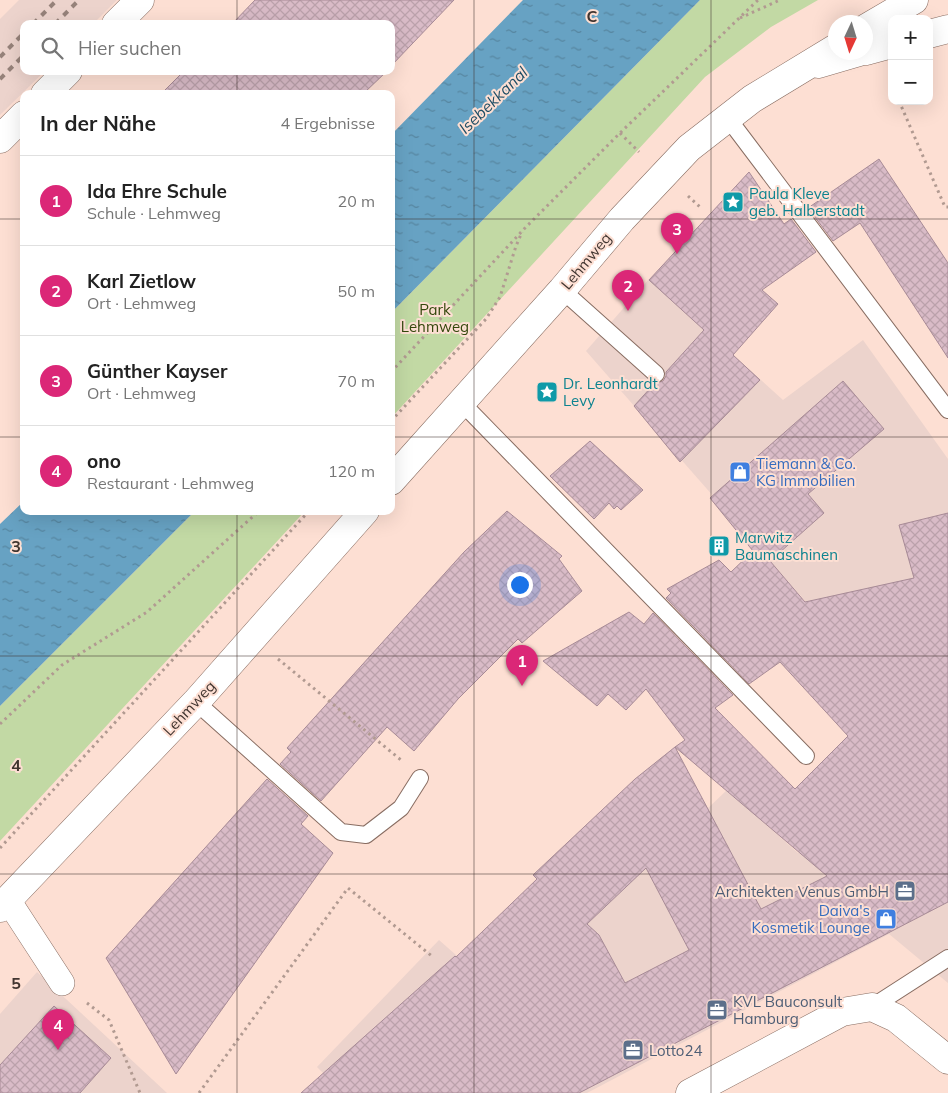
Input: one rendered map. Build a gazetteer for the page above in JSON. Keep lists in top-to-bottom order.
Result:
{
  "streets": {
    "street": ["Lehmweg"]
  },
  "water": ["Isebekkanal"],
  "parks": ["Park Lehmweg"],
  "places": {
    "place": ["Paula Kleve geb. Halberstadt", "Dr. Leonhardt Levy"],
    "shop": ["Tiemann & Co. KG Immobilien", "Daiva's Kosmetik Lounge"],
    "building": ["Marwitz Baumaschinen"],
    "office": ["Architekten Venus GmbH", "KVL Bauconsult Hamburg", "Lotto24"]
  },
  "north": "bottom",
  "page": {
    "map_buttons": ["+", "−"],
    "search": "Hier suchen",
    "heading": ["In der Nähe", "4 Ergebnisse"],
    "list": [
      {
        "mark": "1",
        "name": "Ida Ehre Schule",
        "note": "Schule · Lehmweg",
        "value": "20 m"
      },
      {
        "mark": "2",
        "name": "Karl Zietlow",
        "note": "Ort · Lehmweg",
        "value": "50 m"
      },
      {
        "mark": "3",
        "name": "Günther Kayser",
        "note": "Ort · Lehmweg",
        "value": "70 m"
      },
      {
        "mark": "4",
        "name": "ono",
        "note": "Restaurant · Lehmweg",
        "value": "120 m"
      }
    ],
    "pins": [
      "3",
      "2",
      "1",
      "4"
    ]
  },
  "grid": {
    "columns": ["C"],
    "rows": ["3", "4", "5"]
  }
}
